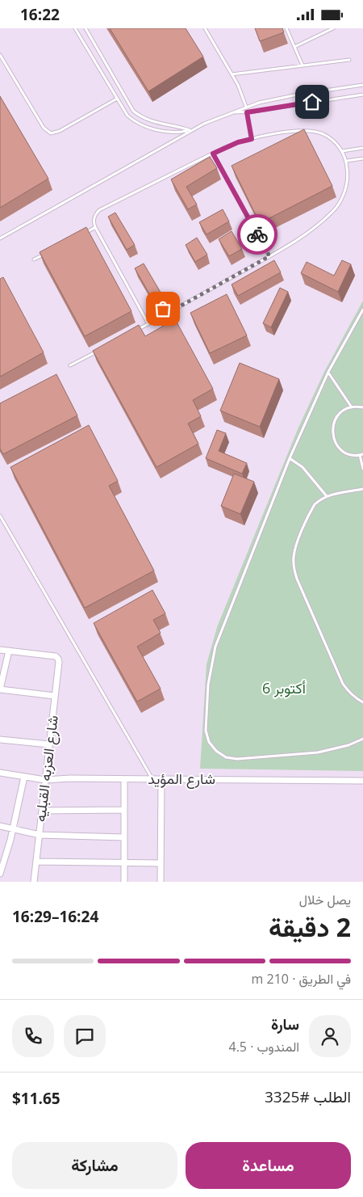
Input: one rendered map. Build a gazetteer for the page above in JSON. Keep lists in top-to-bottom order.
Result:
{
  "streets": {
    "street": ["شارع العزبه القبليه", "شارع المؤيد"]
  },
  "crossings": [
    ["شارع العزبه القبليه", "شارع المؤيد"]
  ],
  "parks": ["6 أكتوبر"],
  "page": {
    "status": "16:22",
    "heading": ["2 دقيقة", "يصل خلال", "16:24–16:29"],
    "panel": [
      "سارة",
      "المندوب · 4.5",
      "الطلب #3325",
      "$11.65"
    ],
    "bar": "في الطريق · 210 m",
    "buttons": ["مساعدة", "مشاركة"]
  }
}
